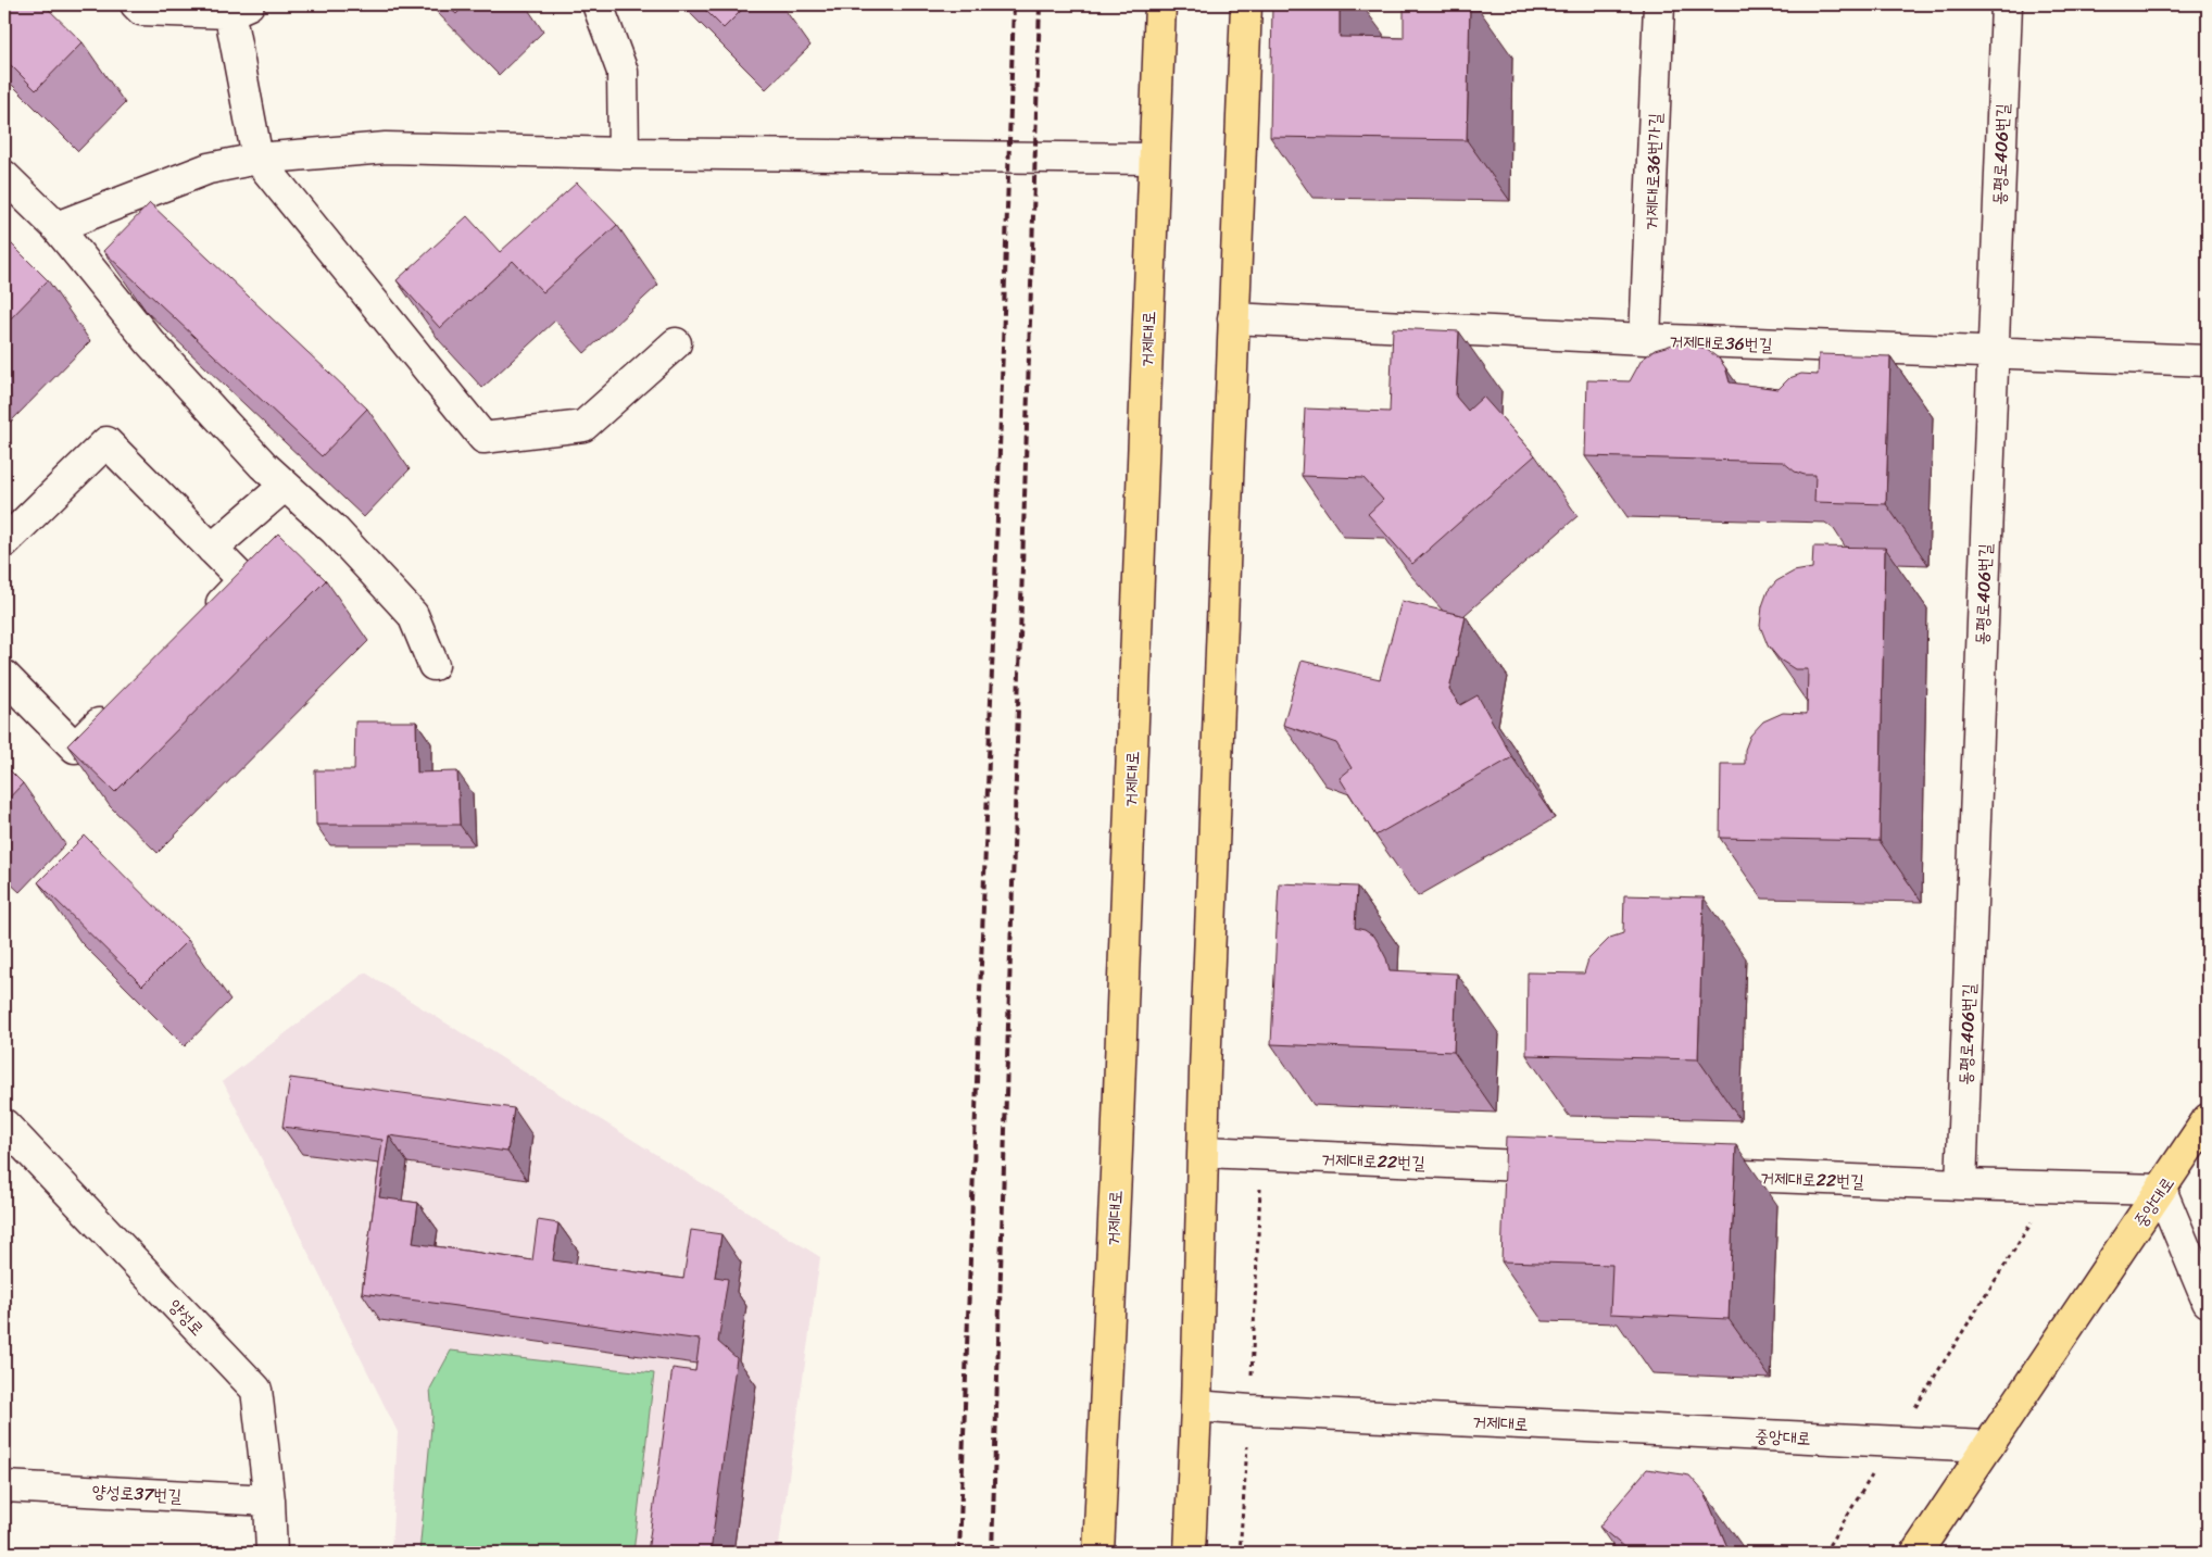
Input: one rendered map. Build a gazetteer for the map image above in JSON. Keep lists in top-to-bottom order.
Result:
{
  "streets": {
    "main road": ["거제대로", "중앙대로"],
    "street": [
      "동평로406번길",
      "거제대로36번가길",
      "거제대로36번길",
      "거제대로22번길",
      "양성로",
      "양성로37번길"
    ]
  },
  "crossings": [
    ["동평로406번길", "거제대로36번길"],
    ["동평로406번길", "거제대로22번길"],
    ["거제대로36번가길", "거제대로36번길"],
    ["거제대로", "중앙대로"],
    ["거제대로22번길", "중앙대로"],
    ["양성로", "양성로37번길"]
  ]
}
